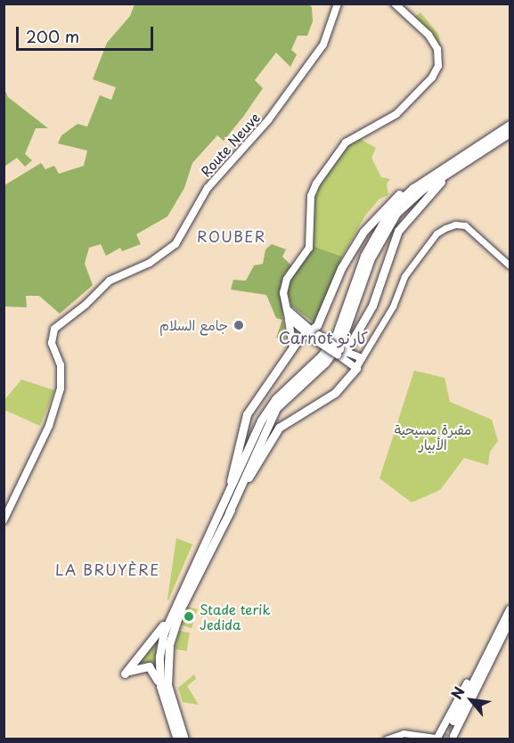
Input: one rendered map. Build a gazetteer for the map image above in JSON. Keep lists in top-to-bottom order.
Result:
{
  "streets": {
    "main road": ["Route Neuve"]
  },
  "districts": ["ROUBER", "Carnot كارنو", "LA BRUYÈRE"],
  "parks": ["مقبرة مسيحية الأبيار"],
  "places": ["جامع السلام", "Stade terik Jedida"],
  "scale_bar": "200 m",
  "north": "top left"
}
